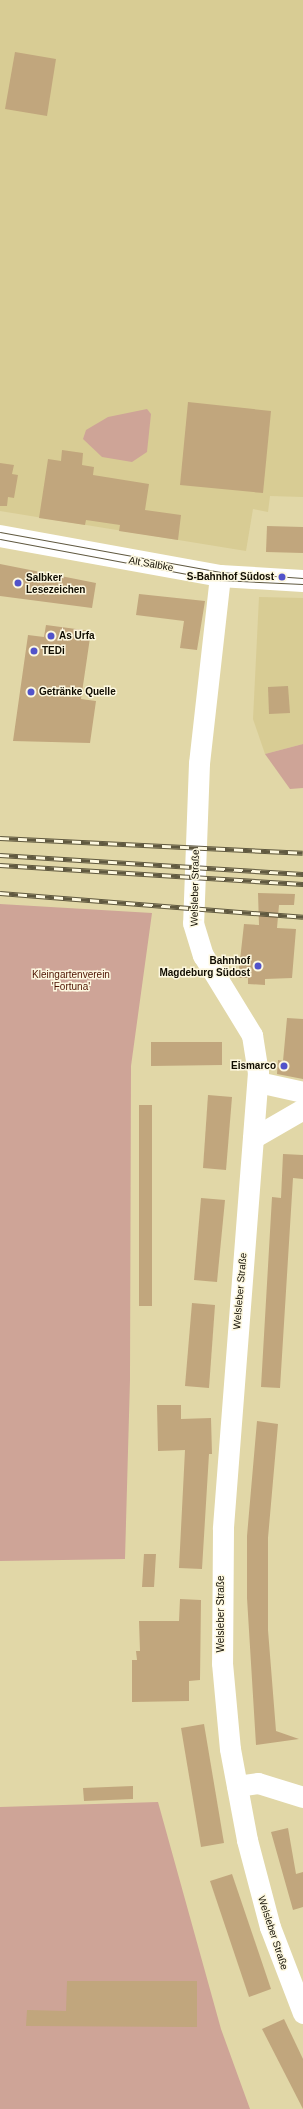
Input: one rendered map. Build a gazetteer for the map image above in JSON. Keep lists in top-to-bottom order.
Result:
{
  "streets": {
    "main road": ["Alt Salbke"],
    "street": ["Welsleber Straße"]
  },
  "crossings": [
    ["Alt Salbke", "Welsleber Straße"]
  ],
  "parks": ["Kleingartenverein 'Fortuna'"],
  "places": [
    "S-Bahnhof Südost",
    "Salbker Lesezeichen",
    "As Urfa",
    "TEDi",
    "Getränke Quelle",
    "Bahnhof Magdeburg Südost",
    "Eismarco"
  ]
}
